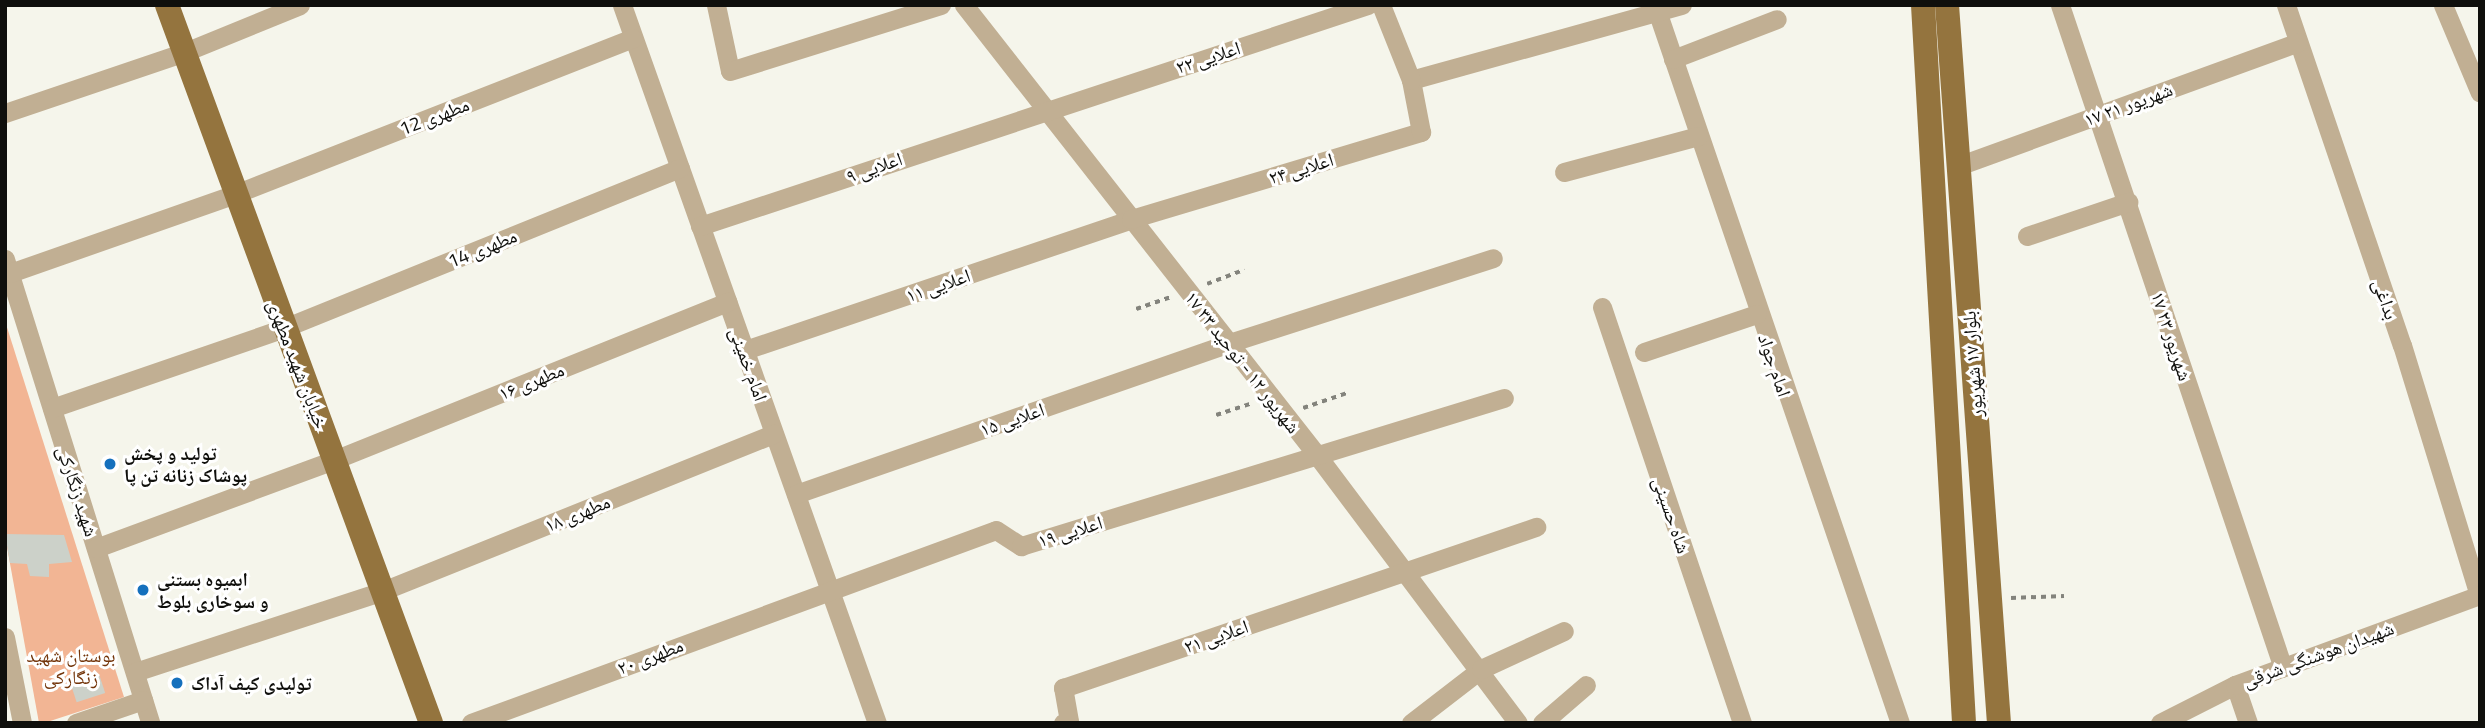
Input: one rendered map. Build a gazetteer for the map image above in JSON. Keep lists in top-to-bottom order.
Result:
{
  "streets": {
    "main road": ["خیابان شهید مطهری", "بلوار ۱۷ شهریور"],
    "street": [
      "اعلایی ۲۲",
      "۱۷ شهریور ۲۱",
      "مطهری 12",
      "اعلایی ۹",
      "اعلایی ۲۴",
      "مطهری 14",
      "اعلایی ۱۱",
      "بداغی",
      "۱۷ شهریور ۲۳",
      "۱۷ شهریور ۱۲ - توحید ۳۳",
      "امام خمینی",
      "امام جواد",
      "مطهری ۱۶",
      "اعلایی ۱۵",
      "شهید زنگارکی",
      "مطهری ۱۸",
      "شاه حسینی",
      "اعلایی ۱۹",
      "اعلایی ۲۱",
      "شهیدان هوشنگی شرقی",
      "مطهری ۲۰"
    ]
  },
  "crossings": [
    ["اعلایی ۲۲", "اعلایی ۹"],
    ["اعلایی ۲۲", "۱۷ شهریور ۱۲ - توحید ۳۳"],
    ["۱۷ شهریور ۲۱", "بداغی"],
    ["۱۷ شهریور ۲۱", "۱۷ شهریور ۲۳"],
    ["۱۷ شهریور ۲۱", "بلوار ۱۷ شهریور"],
    ["مطهری 12", "خیابان شهید مطهری"],
    ["مطهری 12", "امام خمینی"],
    ["مطهری 12", "شهید زنگارکی"],
    ["اعلایی ۹", "۱۷ شهریور ۱۲ - توحید ۳۳"],
    ["اعلایی ۹", "امام خمینی"],
    ["اعلایی ۲۴", "اعلایی ۱۱"],
    ["اعلایی ۲۴", "۱۷ شهریور ۱۲ - توحید ۳۳"],
    ["مطهری 14", "خیابان شهید مطهری"],
    ["مطهری 14", "امام خمینی"],
    ["مطهری 14", "شهید زنگارکی"],
    ["اعلایی ۱۱", "۱۷ شهریور ۱۲ - توحید ۳۳"],
    ["اعلایی ۱۱", "امام خمینی"],
    ["بداغی", "شهیدان هوشنگی شرقی"],
    ["۱۷ شهریور ۲۳", "شهیدان هوشنگی شرقی"],
    ["۱۷ شهریور ۱۲ - توحید ۳۳", "اعلایی ۱۵"],
    ["۱۷ شهریور ۱۲ - توحید ۳۳", "اعلایی ۱۹"],
    ["۱۷ شهریور ۱۲ - توحید ۳۳", "اعلایی ۲۱"],
    ["خیابان شهید مطهری", "مطهری ۱۶"],
    ["خیابان شهید مطهری", "مطهری ۱۸"],
    ["امام خمینی", "مطهری ۱۶"],
    ["امام خمینی", "اعلایی ۱۵"],
    ["امام خمینی", "مطهری ۱۸"],
    ["امام خمینی", "اعلایی ۱۹"],
    ["امام خمینی", "مطهری ۲۰"],
    ["مطهری ۱۶", "شهید زنگارکی"],
    ["شهید زنگارکی", "مطهری ۱۸"],
    ["اعلایی ۱۹", "مطهری ۲۰"]
  ],
  "parks": ["بوستان شهید زنگارکی"],
  "places": ["تولید و پخش پوشاک زنانه تن پا", "ابمیوه بستنی و ‌سوخاری بلوط", "تولیدی کیف آداک"]
}
